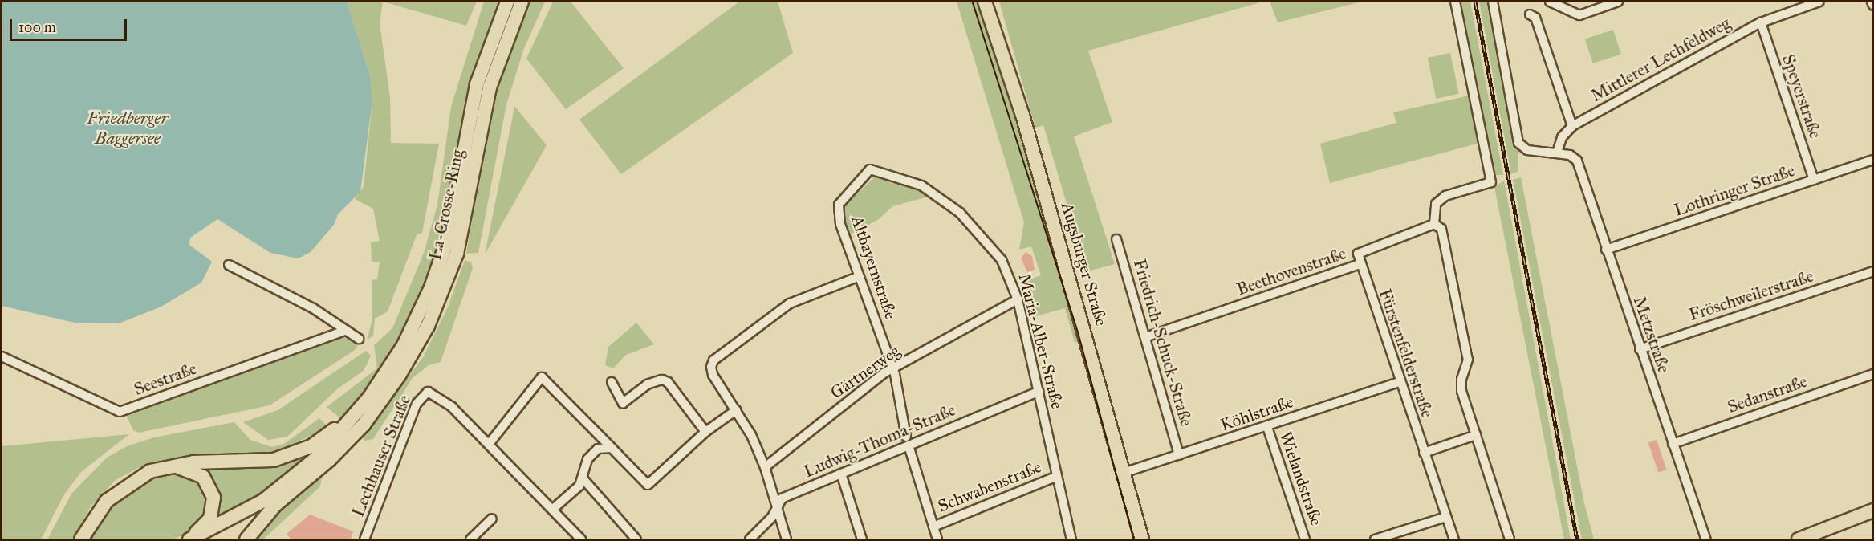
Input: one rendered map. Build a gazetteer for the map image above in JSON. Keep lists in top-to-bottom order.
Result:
{
  "streets": {
    "main road": ["La-Crosse-Ring", "Augsburger Straße"],
    "street": [
      "Mittlerer Lechfeldweg",
      "Speyerstraße",
      "Lothringer Straße",
      "Altbayernstraße",
      "Beethovenstraße",
      "Fröschweilerstraße",
      "Metzstraße",
      "Maria-Alber-Straße",
      "Friedrich-Schuck-Straße",
      "Fürstenfelderstraße",
      "Gärtnerweg",
      "Seestraße",
      "Sedanstraße",
      "Köhlstraße",
      "Ludwig-Thoma-Straße",
      "Lechhauser Straße",
      "Wielandstraße",
      "Schwabenstraße"
    ]
  },
  "crossings": [
    ["Mittlerer Lechfeldweg", "Speyerstraße"],
    ["Speyerstraße", "Lothringer Straße"],
    ["Lothringer Straße", "Metzstraße"],
    ["Augsburger Straße", "Köhlstraße"],
    ["Altbayernstraße", "Maria-Alber-Straße"],
    ["Altbayernstraße", "Gärtnerweg"],
    ["Altbayernstraße", "Ludwig-Thoma-Straße"],
    ["Altbayernstraße", "Schwabenstraße"],
    ["Beethovenstraße", "Friedrich-Schuck-Straße"],
    ["Beethovenstraße", "Fürstenfelderstraße"],
    ["Fröschweilerstraße", "Metzstraße"],
    ["Metzstraße", "Sedanstraße"],
    ["Maria-Alber-Straße", "Gärtnerweg"],
    ["Maria-Alber-Straße", "Ludwig-Thoma-Straße"],
    ["Maria-Alber-Straße", "Schwabenstraße"],
    ["Friedrich-Schuck-Straße", "Köhlstraße"],
    ["Fürstenfelderstraße", "Köhlstraße"],
    ["Köhlstraße", "Wielandstraße"]
  ],
  "water": ["Friedberger Baggersee"],
  "scale_bar": "100 m"
}
